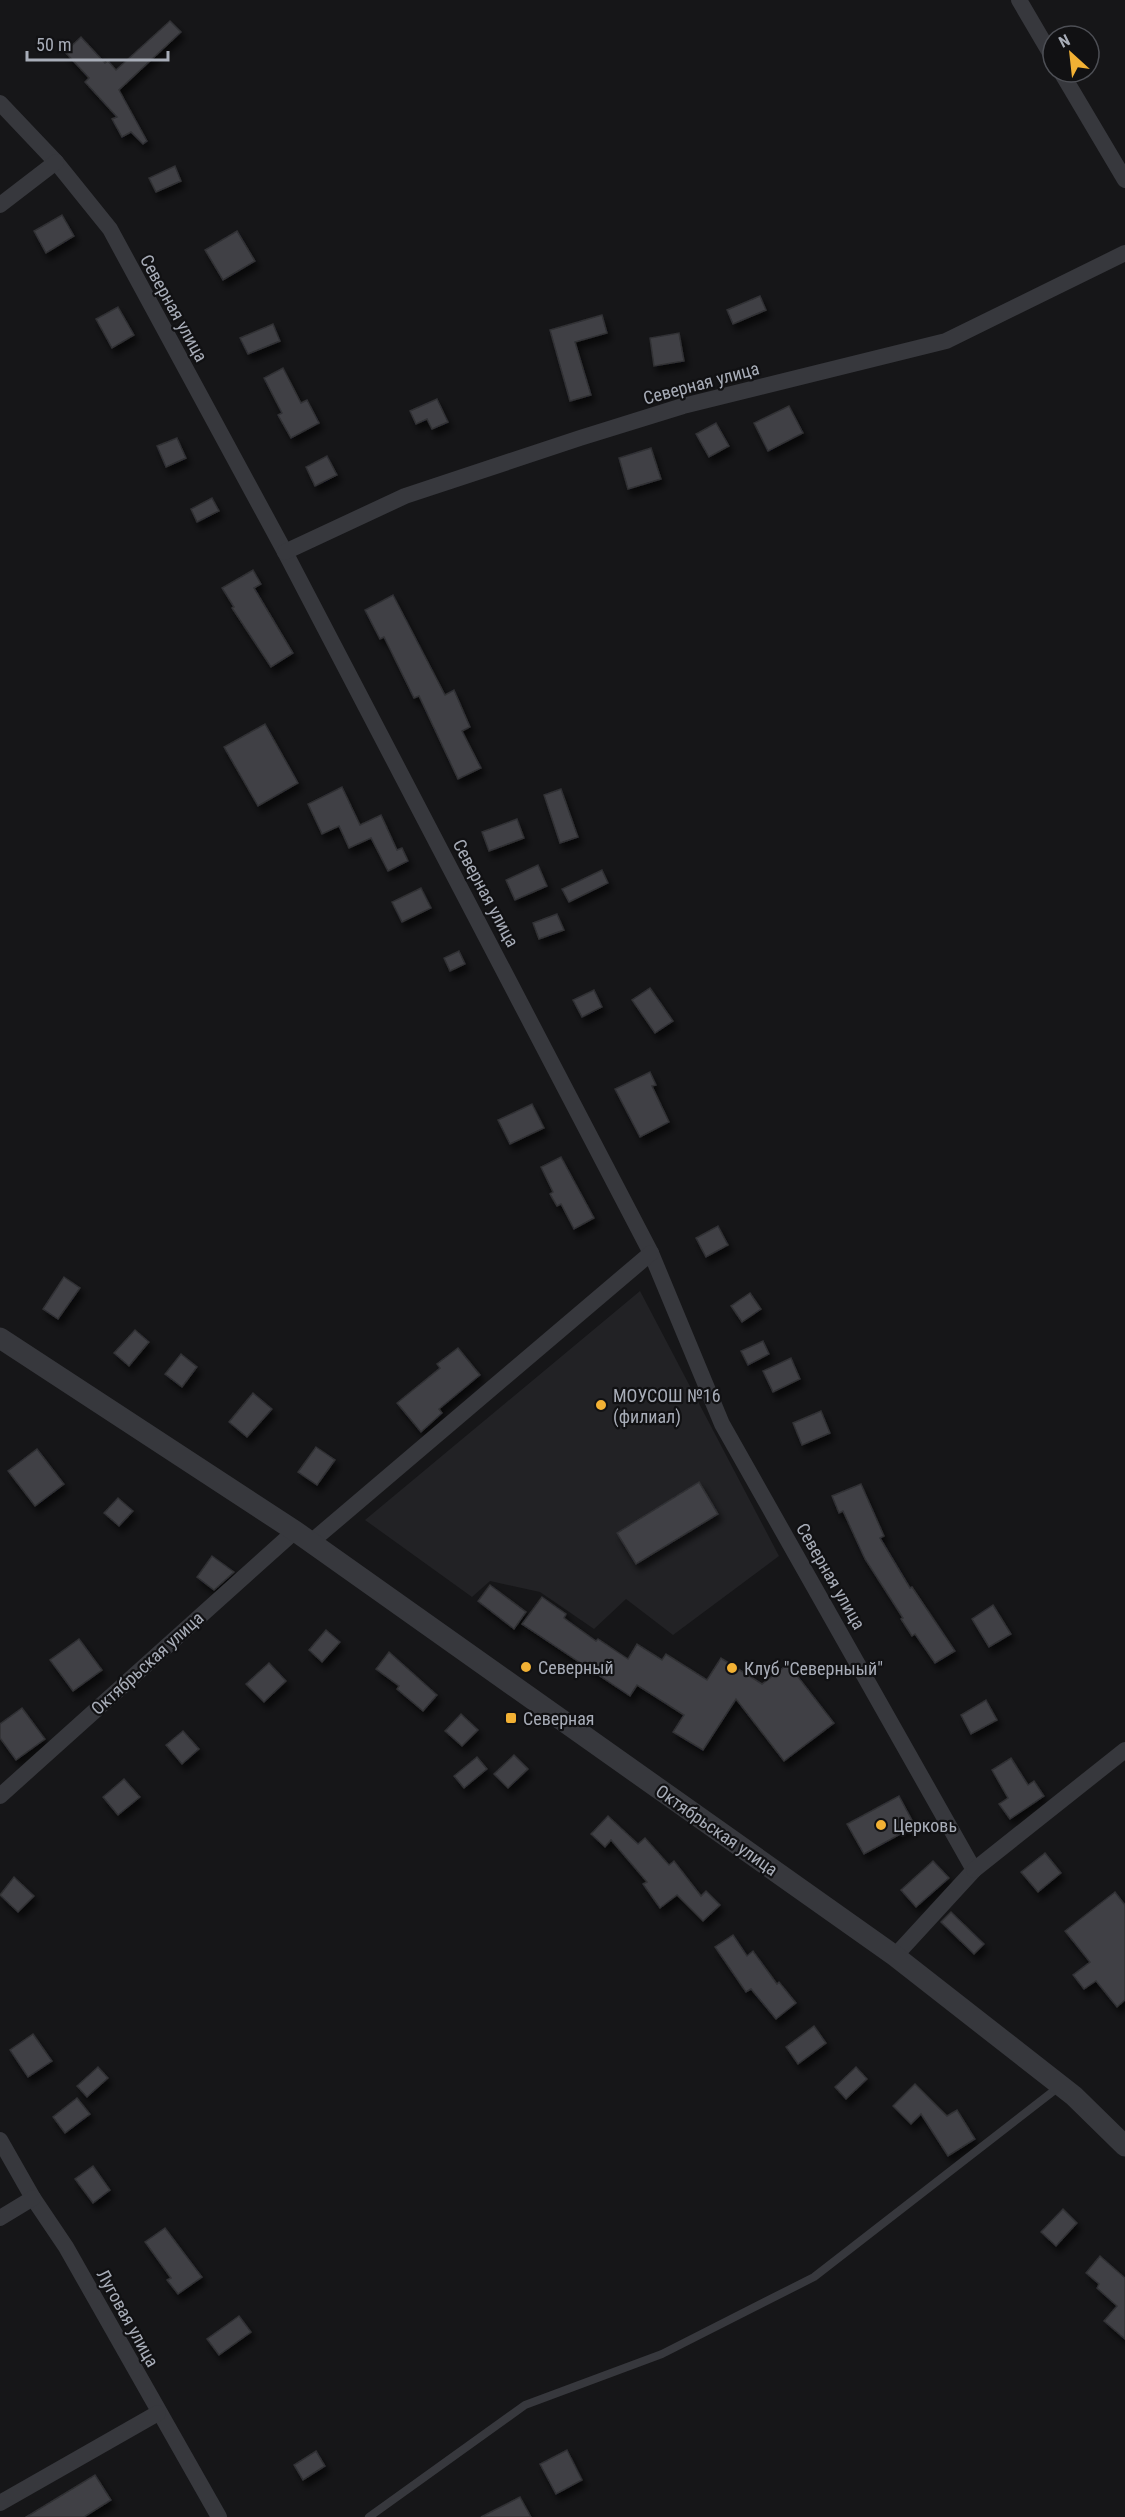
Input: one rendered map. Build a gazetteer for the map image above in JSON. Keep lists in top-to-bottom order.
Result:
{
  "streets": {
    "street": ["Северная улица", "Октябрьская улица", "Луговая улица"]
  },
  "places": {
    "other": [
      "МОУСОШ №16 (филиал)",
      "Северный",
      "Клуб \"Северныый\"",
      "Церковь"
    ],
    "transit": ["Северная"]
  },
  "scale_bar": "50 m",
  "north": "top left"
}
